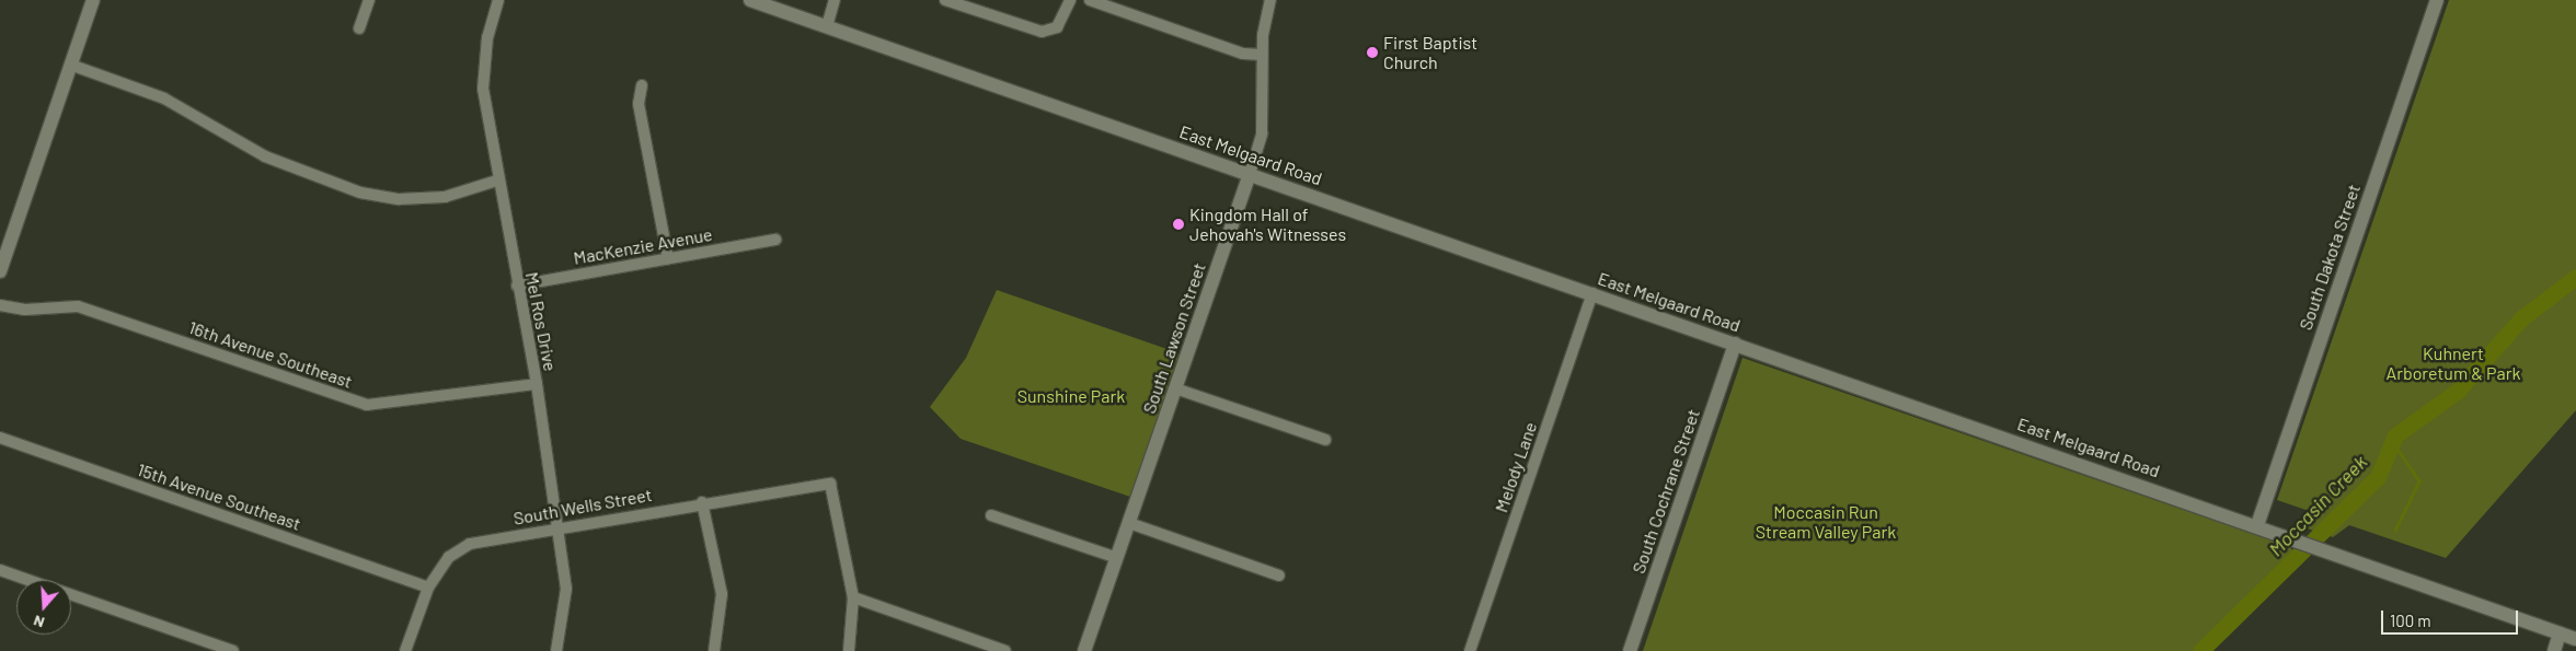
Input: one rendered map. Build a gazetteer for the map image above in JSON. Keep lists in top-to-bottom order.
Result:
{
  "streets": {
    "main road": [
      "East Melgaard Road",
      "South Dakota Street",
      "South Lawson Street",
      "South Cochrane Street"
    ],
    "street": [
      "MacKenzie Avenue",
      "Mel Ros Drive",
      "16th Avenue Southeast",
      "Melody Lane",
      "15th Avenue Southeast",
      "South Wells Street"
    ]
  },
  "crossings": [
    ["East Melgaard Road", "South Dakota Street"],
    ["East Melgaard Road", "South Lawson Street"],
    ["East Melgaard Road", "Melody Lane"],
    ["East Melgaard Road", "South Cochrane Street"],
    ["MacKenzie Avenue", "Mel Ros Drive"],
    ["Mel Ros Drive", "16th Avenue Southeast"],
    ["Mel Ros Drive", "South Wells Street"],
    ["15th Avenue Southeast", "South Wells Street"]
  ],
  "water": ["Moccasin Creek"],
  "parks": ["Kuhnert Arboretum & Park", "Sunshine Park", "Moccasin Run Stream Valley Park"],
  "places": ["First Baptist Church", "Kingdom Hall of Jehovah's Witnesses"],
  "scale_bar": "100 m",
  "north": "bottom"
}
